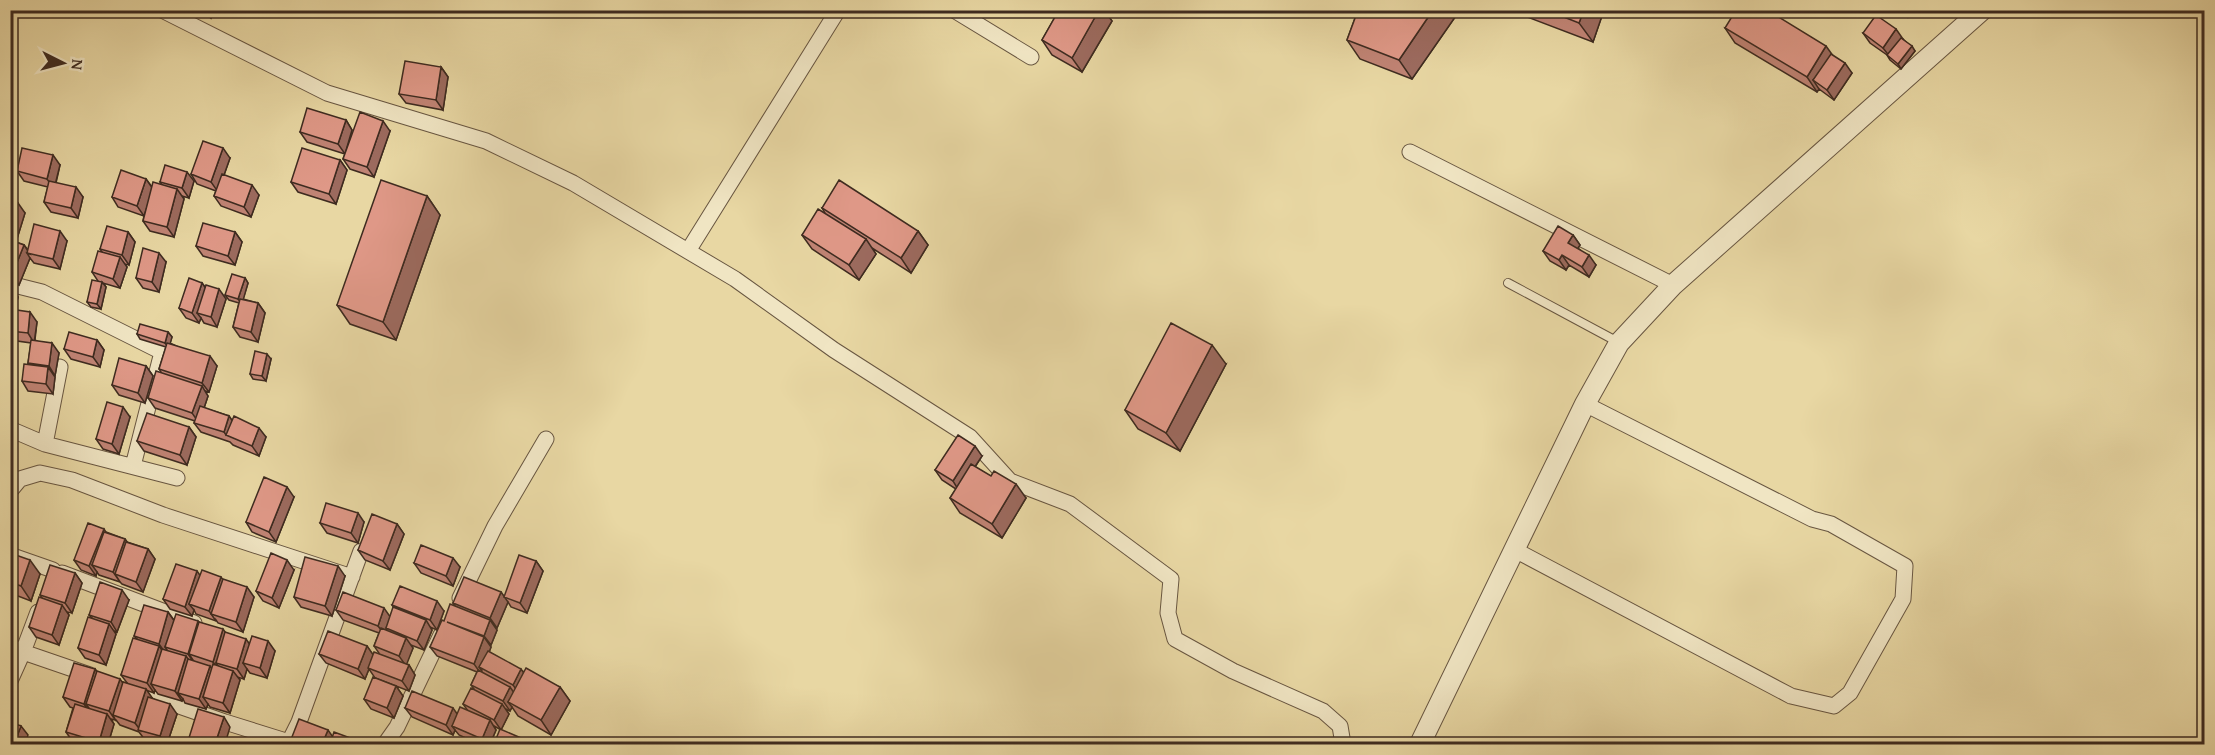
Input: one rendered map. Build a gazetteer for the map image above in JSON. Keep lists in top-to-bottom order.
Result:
{
  "north": "right"
}
